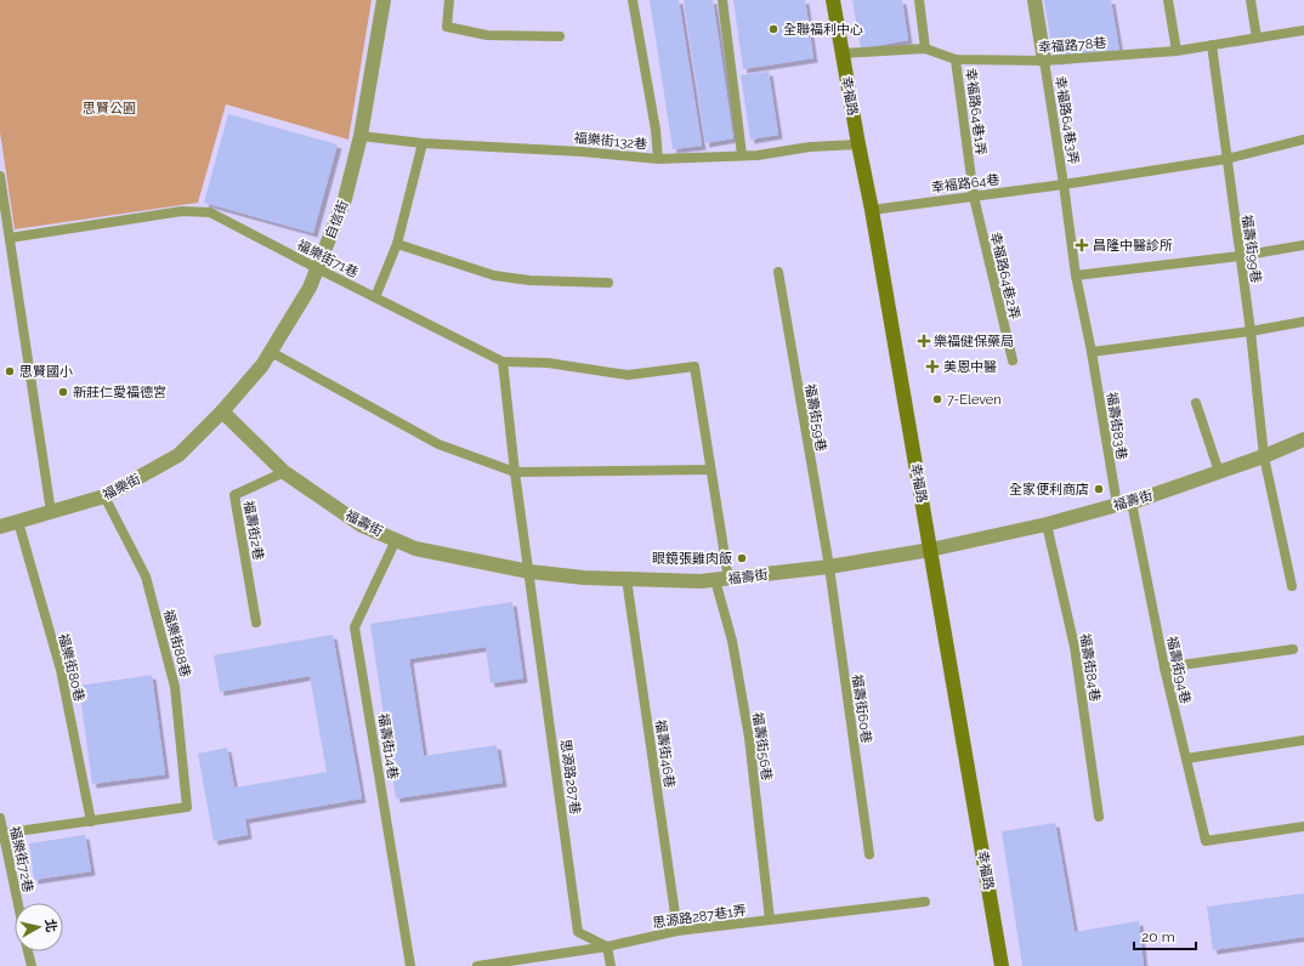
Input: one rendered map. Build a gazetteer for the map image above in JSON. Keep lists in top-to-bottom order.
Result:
{
  "streets": {
    "street": [
      "幸福路",
      "自信街",
      "福樂街",
      "福壽街"
    ],
    "lane": [
      "幸福路78巷",
      "幸福路64巷1弄",
      "幸福路64巷3弄",
      "福樂街132巷",
      "幸福路64巷",
      "福壽街99巷",
      "福樂街71巷",
      "幸福路64巷2弄",
      "福壽街59巷",
      "福壽街83巷",
      "福壽街2巷",
      "福樂街88巷",
      "福樂街80巷",
      "福壽街84巷",
      "福壽街94巷",
      "福壽街60巷",
      "福壽街14巷",
      "福壽街56巷",
      "福壽街46巷",
      "思源路287巷",
      "福樂街72巷",
      "思源路287巷1弄"
    ]
  },
  "crossings": [
    ["幸福路78巷", "幸福路"],
    ["幸福路78巷", "幸福路64巷1弄"],
    ["幸福路78巷", "幸福路64巷3弄"],
    ["幸福路78巷", "福壽街99巷"],
    ["幸福路", "福樂街132巷"],
    ["幸福路", "幸福路64巷"],
    ["幸福路", "福壽街"],
    ["幸福路64巷1弄", "幸福路64巷"],
    ["幸福路64巷1弄", "幸福路64巷2弄"],
    ["幸福路64巷3弄", "幸福路64巷"],
    ["幸福路64巷3弄", "福壽街83巷"],
    ["福樂街132巷", "自信街"],
    ["幸福路64巷", "福壽街99巷"],
    ["幸福路64巷", "幸福路64巷2弄"],
    ["自信街", "福樂街71巷"],
    ["自信街", "福樂街"],
    ["自信街", "福壽街"],
    ["福壽街99巷", "福壽街"],
    ["福樂街71巷", "福壽街56巷"],
    ["福壽街59巷", "福壽街"],
    ["福壽街59巷", "福壽街60巷"],
    ["福壽街83巷", "福壽街"],
    ["福樂街", "福壽街"],
    ["福樂街", "福樂街88巷"],
    ["福樂街", "福樂街80巷"],
    ["福壽街", "福壽街2巷"],
    ["福壽街", "福壽街84巷"],
    ["福壽街", "福壽街94巷"],
    ["福壽街", "福壽街60巷"],
    ["福壽街", "福壽街14巷"],
    ["福壽街", "福壽街56巷"],
    ["福壽街", "福壽街46巷"],
    ["福壽街", "思源路287巷"],
    ["福樂街88巷", "福樂街80巷"],
    ["福壽街56巷", "思源路287巷1弄"],
    ["福壽街46巷", "思源路287巷1弄"],
    ["思源路287巷", "思源路287巷1弄"]
  ],
  "parks": ["思賢公園"],
  "places": {
    "other": [
      "全聯福利中心",
      "思賢國小",
      "新莊仁愛福德宮",
      "7-Eleven",
      "全家便利商店",
      "眼鏡張雞肉飯"
    ],
    "health": ["昌隆中醫診所", "樂福健保藥局", "美恩中醫"]
  },
  "scale_bar": "20 m",
  "north": "right"
}
